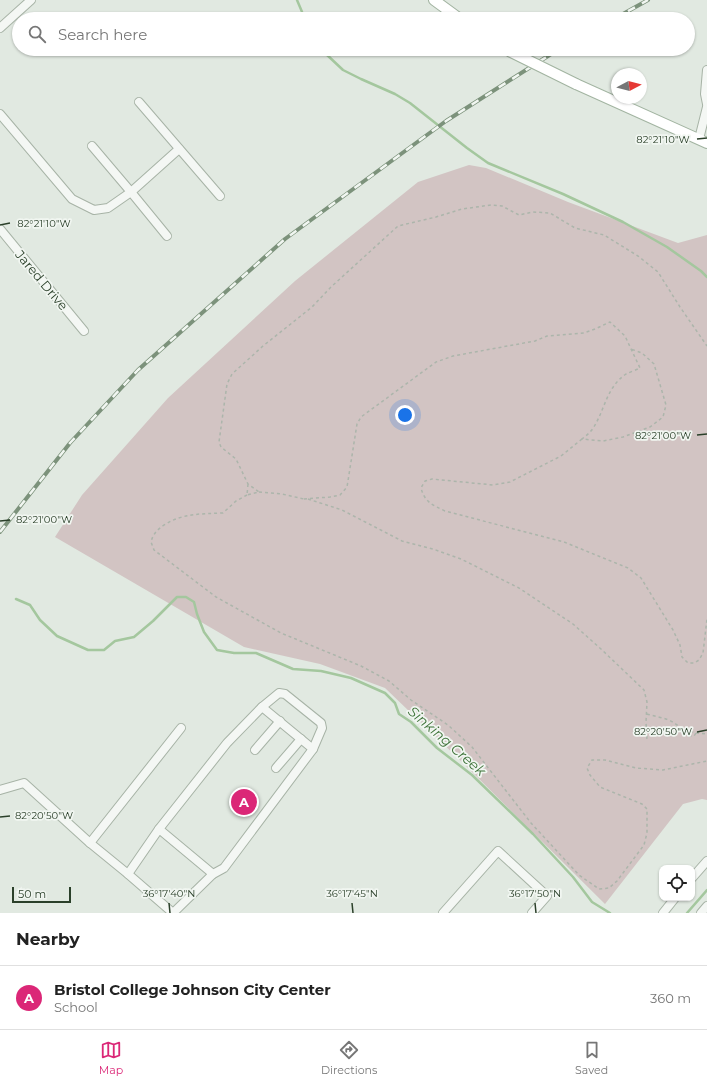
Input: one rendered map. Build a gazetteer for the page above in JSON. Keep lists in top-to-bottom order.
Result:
{
  "streets": {
    "street": ["Jared Drive"]
  },
  "water": ["Sinking Creek"],
  "scale_bar": "50 m",
  "north": "right",
  "page": {
    "search": "Search here",
    "pins": "A",
    "scale": "50 m",
    "heading": "Nearby",
    "list": [
      {
        "mark": "A",
        "name": "Bristol College Johnson City Center",
        "note": "School",
        "value": "360 m"
      }
    ],
    "nav": ["Map", "Directions", "Saved"]
  },
  "coordinates": [
    "82°21'10\"W",
    "82°21'00\"W",
    "82°20'50\"W",
    "36°17'40\"N",
    "36°17'45\"N",
    "36°17'50\"N"
  ]
}
